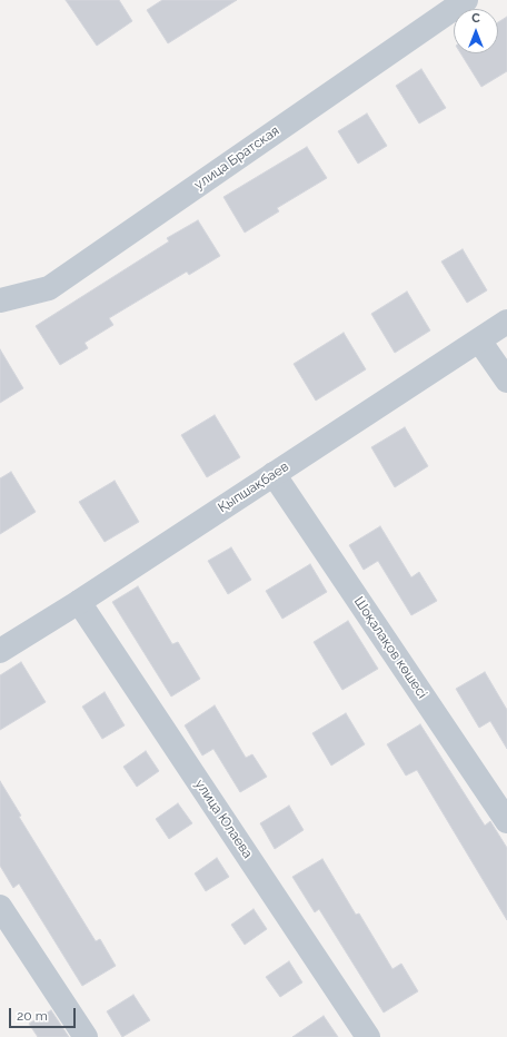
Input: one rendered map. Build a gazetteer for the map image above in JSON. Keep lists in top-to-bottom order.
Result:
{
  "streets": {
    "street": [
      "улица Братская",
      "Қыпшақбаев",
      "Шоқалақов көшесі",
      "улица Юлаева"
    ]
  },
  "crossings": [
    ["Қыпшақбаев", "Шоқалақов көшесі"],
    ["Қыпшақбаев", "улица Юлаева"]
  ],
  "scale_bar": "20 m",
  "north": "top"
}
